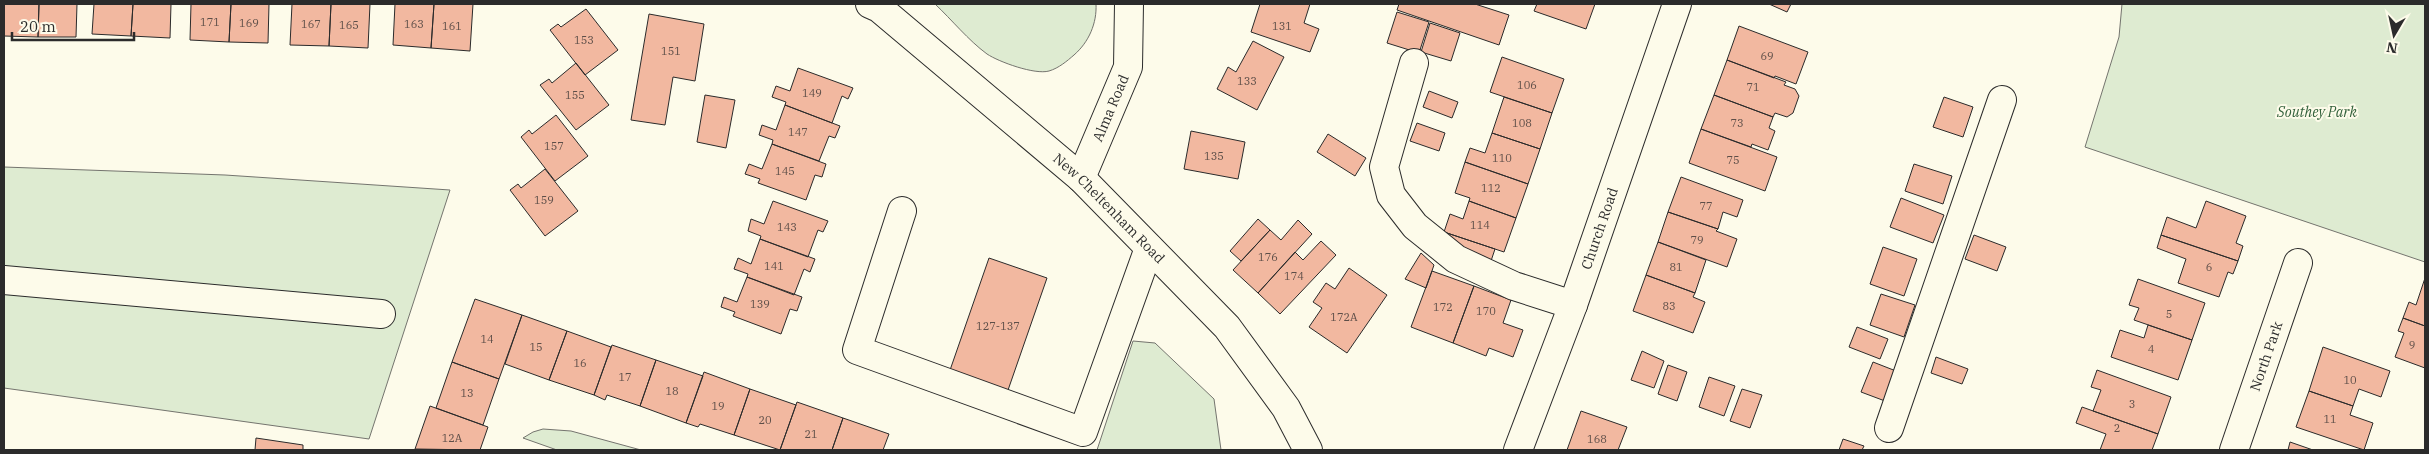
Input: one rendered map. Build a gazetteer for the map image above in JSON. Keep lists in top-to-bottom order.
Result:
{
  "streets": {
    "street": [
      "Alma Road",
      "New Cheltenham Road",
      "Church Road",
      "North Park"
    ]
  },
  "crossings": [
    ["Alma Road", "New Cheltenham Road"]
  ],
  "parks": ["Southey Park"],
  "house_numbers": [
    "171",
    "169",
    "167",
    "163",
    "165",
    "161",
    "131",
    "153",
    "151",
    "69",
    "133",
    "106",
    "71",
    "149",
    "155",
    "108",
    "73",
    "147",
    "157",
    "135",
    "110",
    "75",
    "145",
    "112",
    "159",
    "77",
    "114",
    "143",
    "79",
    "176",
    "141",
    "81",
    "6",
    "174",
    "139",
    "83",
    "172",
    "170",
    "5",
    "172A",
    "127-137",
    "14",
    "9",
    "15",
    "4",
    "16",
    "17",
    "10",
    "18",
    "13",
    "3",
    "19",
    "11",
    "20",
    "2",
    "21",
    "12A",
    "168"
  ],
  "scale_bar": "20 m",
  "north": "bottom"
}
